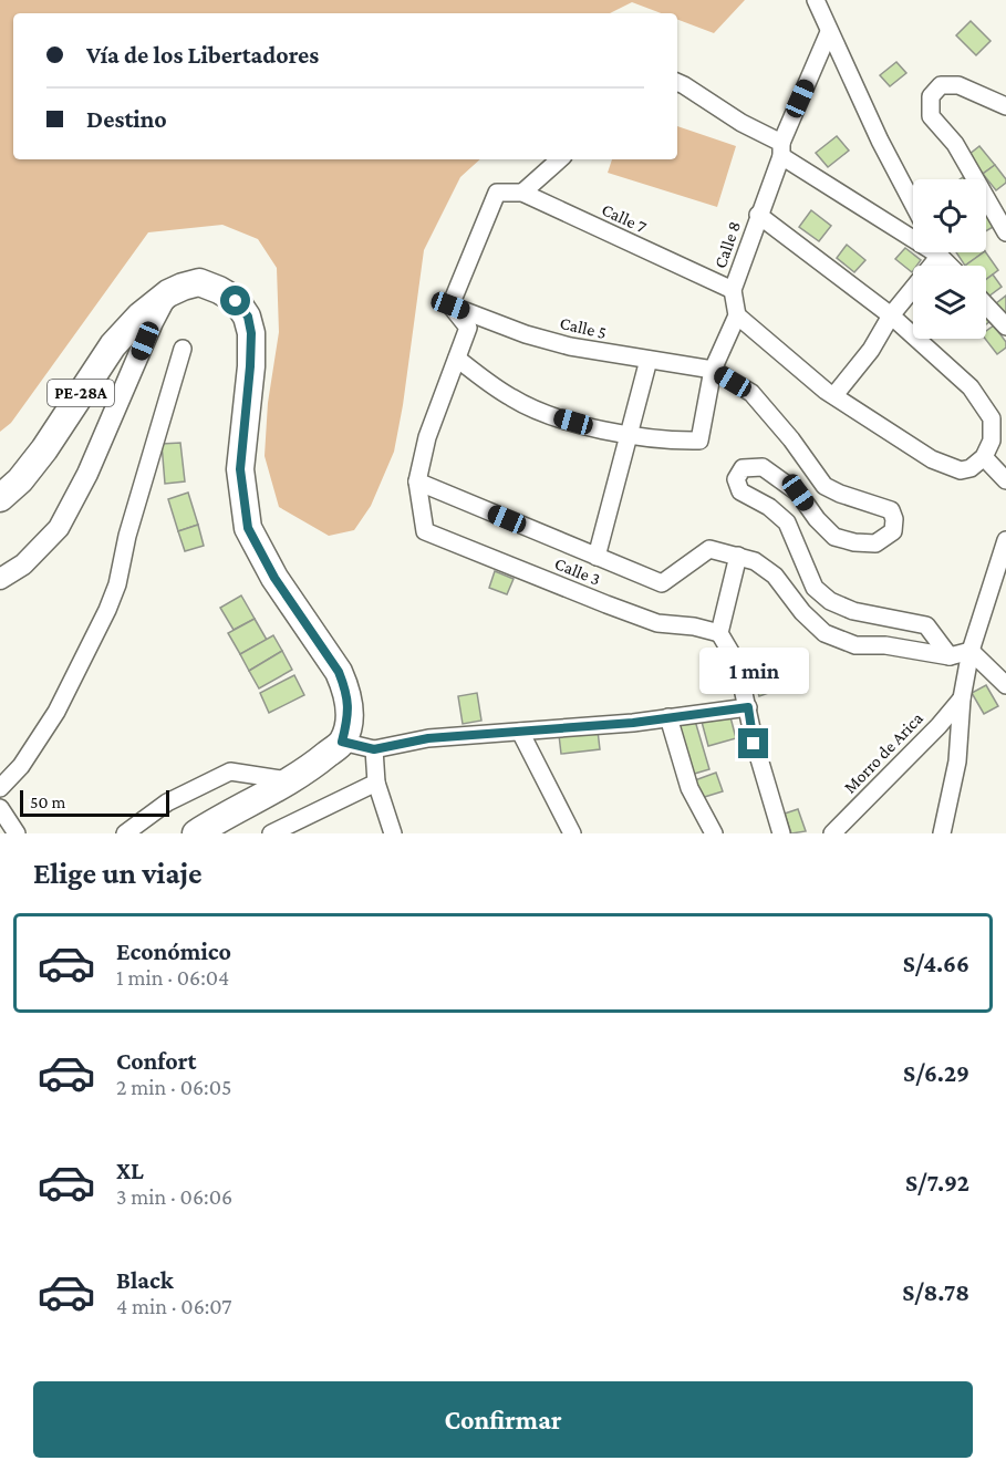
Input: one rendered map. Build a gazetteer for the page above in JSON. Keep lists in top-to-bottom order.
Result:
{
  "streets": {
    "highway": ["PE-28A"],
    "street": [
      "Calle 7",
      "Calle 8",
      "Calle 5",
      "Calle 3",
      "Morro de Arica"
    ]
  },
  "crossings": [
    ["Calle 7", "Calle 8"],
    ["Calle 7", "Calle 5"]
  ],
  "scale_bar": "50 m",
  "page": {
    "banner": ["Vía de los Libertadores", "Destino"],
    "bubble": "1 min",
    "scale": "50 m",
    "heading": "Elige un viaje",
    "list": [
      {
        "name": "Económico",
        "note": "1 min · 06:04",
        "value": "S/4.66"
      },
      {
        "name": "Confort",
        "note": "2 min · 06:05",
        "value": "S/6.29"
      },
      {
        "name": "XL",
        "note": "3 min · 06:06",
        "value": "S/7.92"
      },
      {
        "name": "Black",
        "note": "4 min · 06:07",
        "value": "S/8.78"
      }
    ],
    "buttons": "Confirmar"
  }
}
